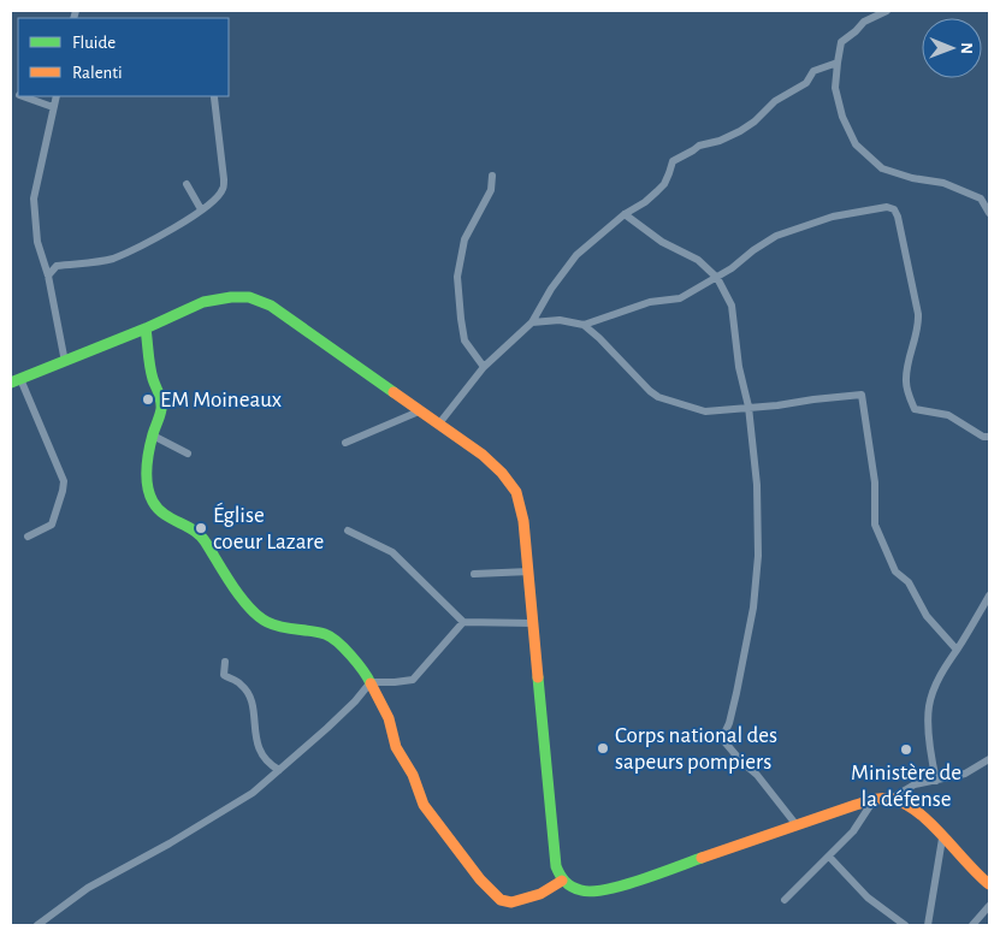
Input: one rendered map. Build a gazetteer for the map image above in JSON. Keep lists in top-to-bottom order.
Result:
{
  "places": [
    "EM Moineaux",
    "Église coeur Lazare",
    "Corps national des sapeurs pompiers",
    "Ministère de la défense"
  ],
  "legend": ["Fluide", "Ralenti"],
  "north": "right"
}
